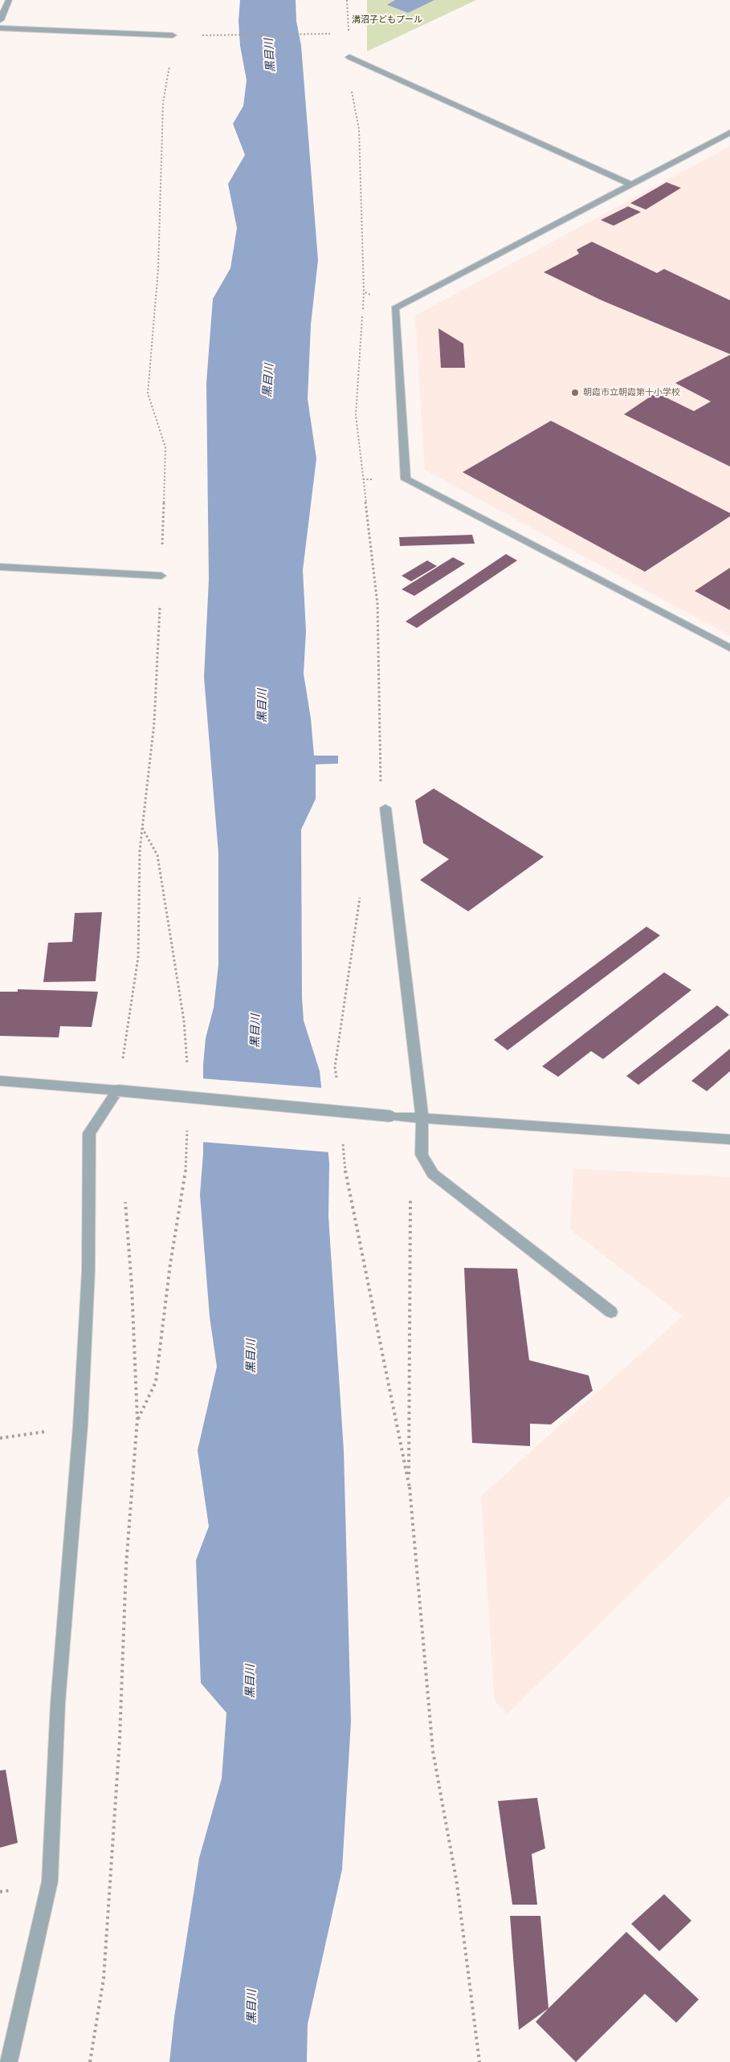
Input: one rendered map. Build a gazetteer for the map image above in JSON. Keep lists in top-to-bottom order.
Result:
{
  "water": ["黒目川"],
  "parks": ["溝沼子どもプール"],
  "places": ["朝霞市立朝霞第十小学校"]
}
